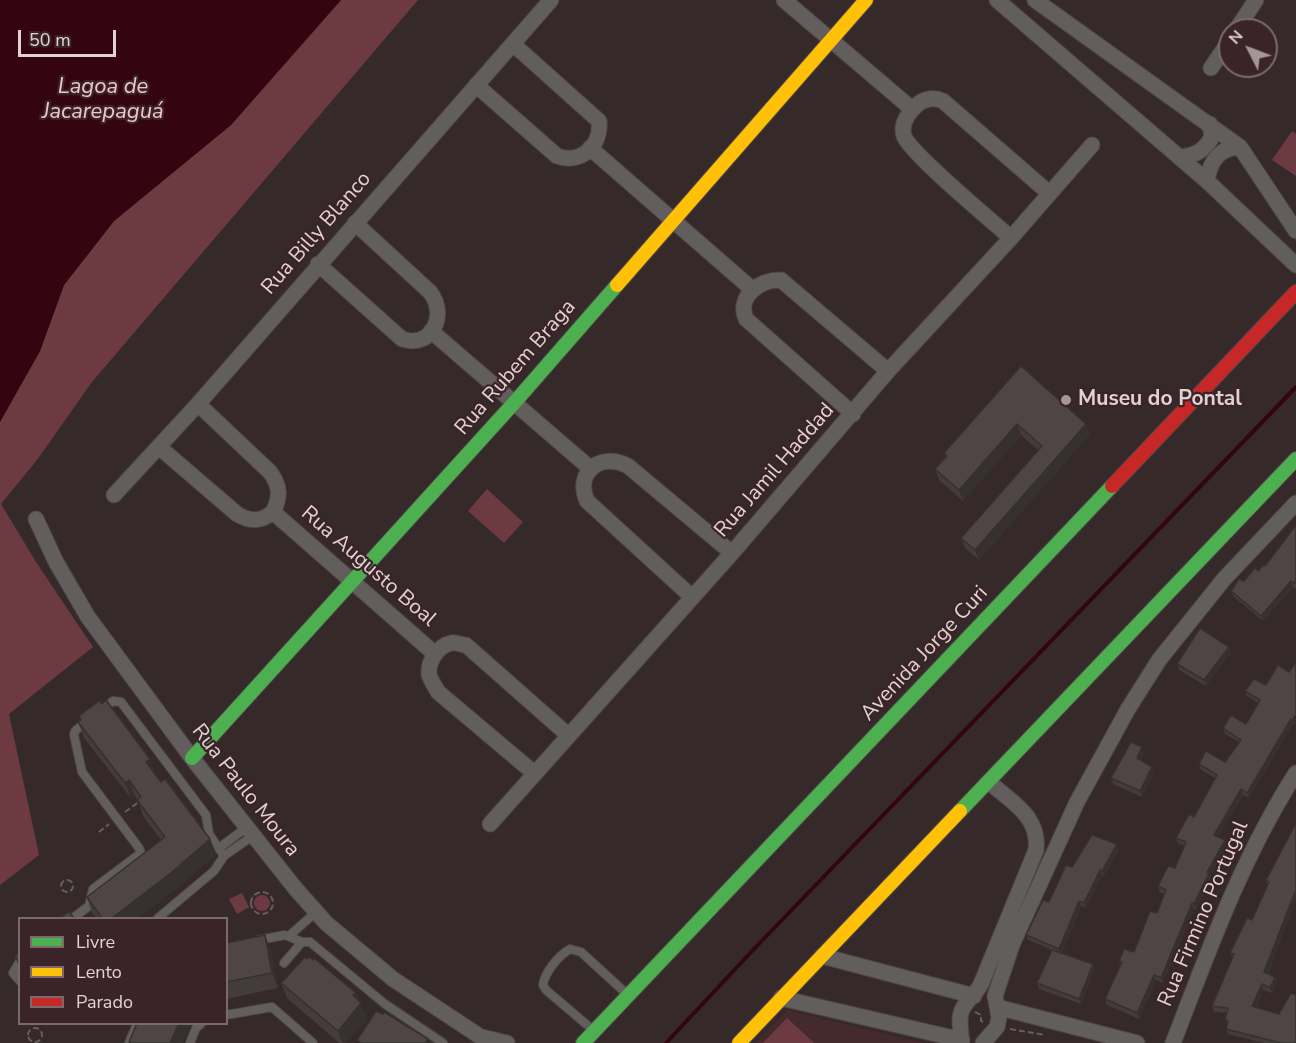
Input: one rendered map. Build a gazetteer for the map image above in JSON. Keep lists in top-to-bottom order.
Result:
{
  "streets": {
    "street": [
      "Rua Billy Blanco",
      "Rua Rubem Braga",
      "Rua Jamil Haddad",
      "Rua Augusto Boal",
      "Avenida Jorge Curi",
      "Rua Paulo Moura",
      "Rua Firmino Portugal"
    ]
  },
  "crossings": [
    ["Rua Billy Blanco", "Rua Augusto Boal"],
    ["Rua Rubem Braga", "Rua Augusto Boal"],
    ["Rua Rubem Braga", "Rua Paulo Moura"],
    ["Rua Jamil Haddad", "Rua Augusto Boal"]
  ],
  "water": ["Lagoa de Jacarepaguá"],
  "places": ["Museu do Pontal"],
  "legend": ["Livre", "Lento", "Parado"],
  "scale_bar": "50 m",
  "north": "top left"
}
